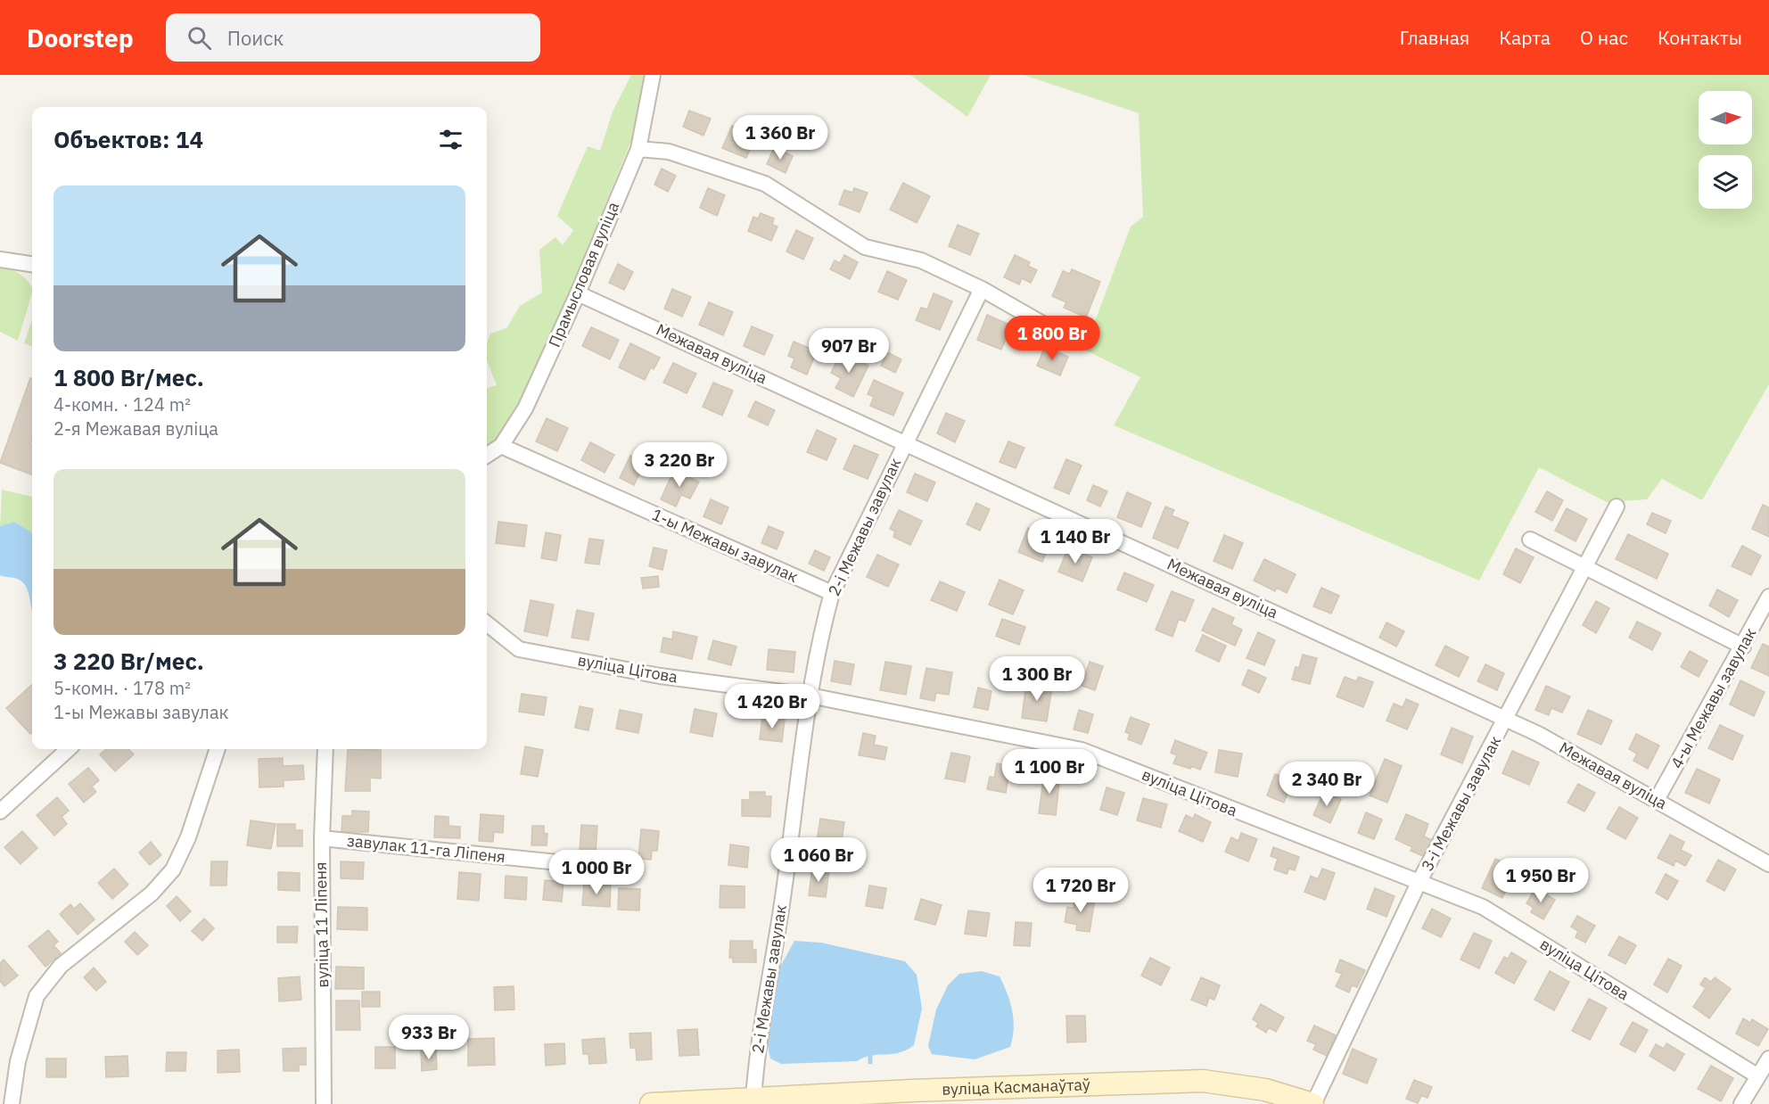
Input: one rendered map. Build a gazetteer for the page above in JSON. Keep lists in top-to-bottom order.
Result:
{
  "streets": {
    "main road": ["вуліца Касманаўтаў"],
    "street": [
      "Прамысловая вуліца",
      "Межавая вуліца",
      "2-і Межавы завулак",
      "1-ы Межавы завулак",
      "вуліца Цітова",
      "4-ы Межавы завулак",
      "3-і Межавы завулак",
      "завулак 11-га Ліпеня",
      "вуліца 11 Ліпеня"
    ]
  },
  "crossings": [
    ["Прамысловая вуліца", "Межавая вуліца"],
    ["Прамысловая вуліца", "1-ы Межавы завулак"],
    ["Межавая вуліца", "2-і Межавы завулак"],
    ["Межавая вуліца", "4-ы Межавы завулак"],
    ["Межавая вуліца", "3-і Межавы завулак"],
    ["2-і Межавы завулак", "1-ы Межавы завулак"],
    ["2-і Межавы завулак", "вуліца Цітова"],
    ["2-і Межавы завулак", "вуліца Касманаўтаў"],
    ["вуліца Цітова", "3-і Межавы завулак"],
    ["3-і Межавы завулак", "вуліца Касманаўтаў"],
    ["завулак 11-га Ліпеня", "вуліца 11 Ліпеня"]
  ],
  "north": "right",
  "page": {
    "header": "Doorstep",
    "search": "Поиск",
    "nav": [
      "Главная",
      "Карта",
      "О нас",
      "Контакты"
    ],
    "heading": "Объектов: 14",
    "price": [
      "1 360 Br",
      "1 800 Br",
      "907 Br",
      "3 220 Br",
      "1 140 Br",
      "1 300 Br",
      "1 420 Br",
      "1 100 Br",
      "2 340 Br",
      "1 060 Br",
      "1 000 Br",
      "1 950 Br",
      "1 720 Br",
      "933 Br"
    ],
    "list": [
      {
        "name": "1 800 Br/мес.",
        "note": "4-комн. · 124 m² · 2-я Межавая вуліца"
      },
      {
        "name": "3 220 Br/мес.",
        "note": "5-комн. · 178 m² · 1-ы Межавы завулак"
      }
    ]
  }
}
